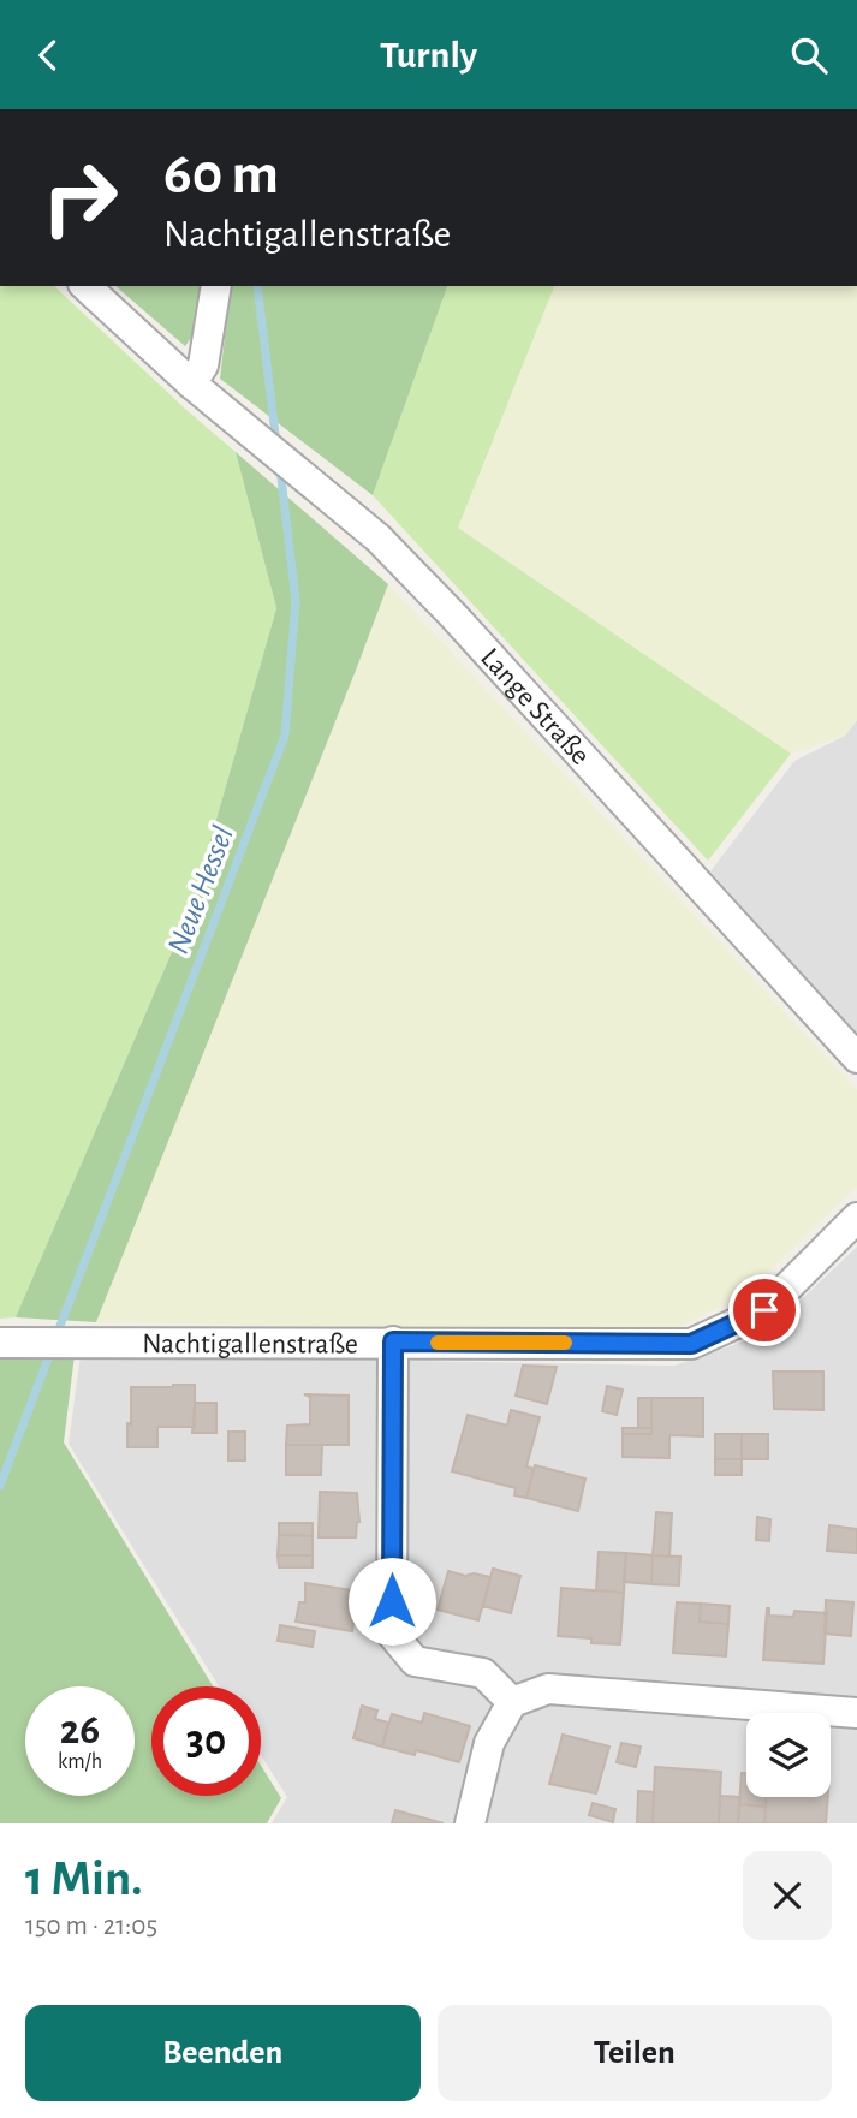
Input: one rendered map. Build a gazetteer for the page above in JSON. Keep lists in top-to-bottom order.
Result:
{
  "streets": {
    "street": ["Lange Straße", "Nachtigallenstraße"]
  },
  "water": ["Neue Hessel"],
  "page": {
    "header": "Turnly",
    "turn": ["60 m", "Nachtigallenstraße"],
    "speed": "26 km/h",
    "limit": "30",
    "heading": ["1 Min.", "150 m · 21:05"],
    "buttons": ["Beenden", "Teilen"]
  }
}
